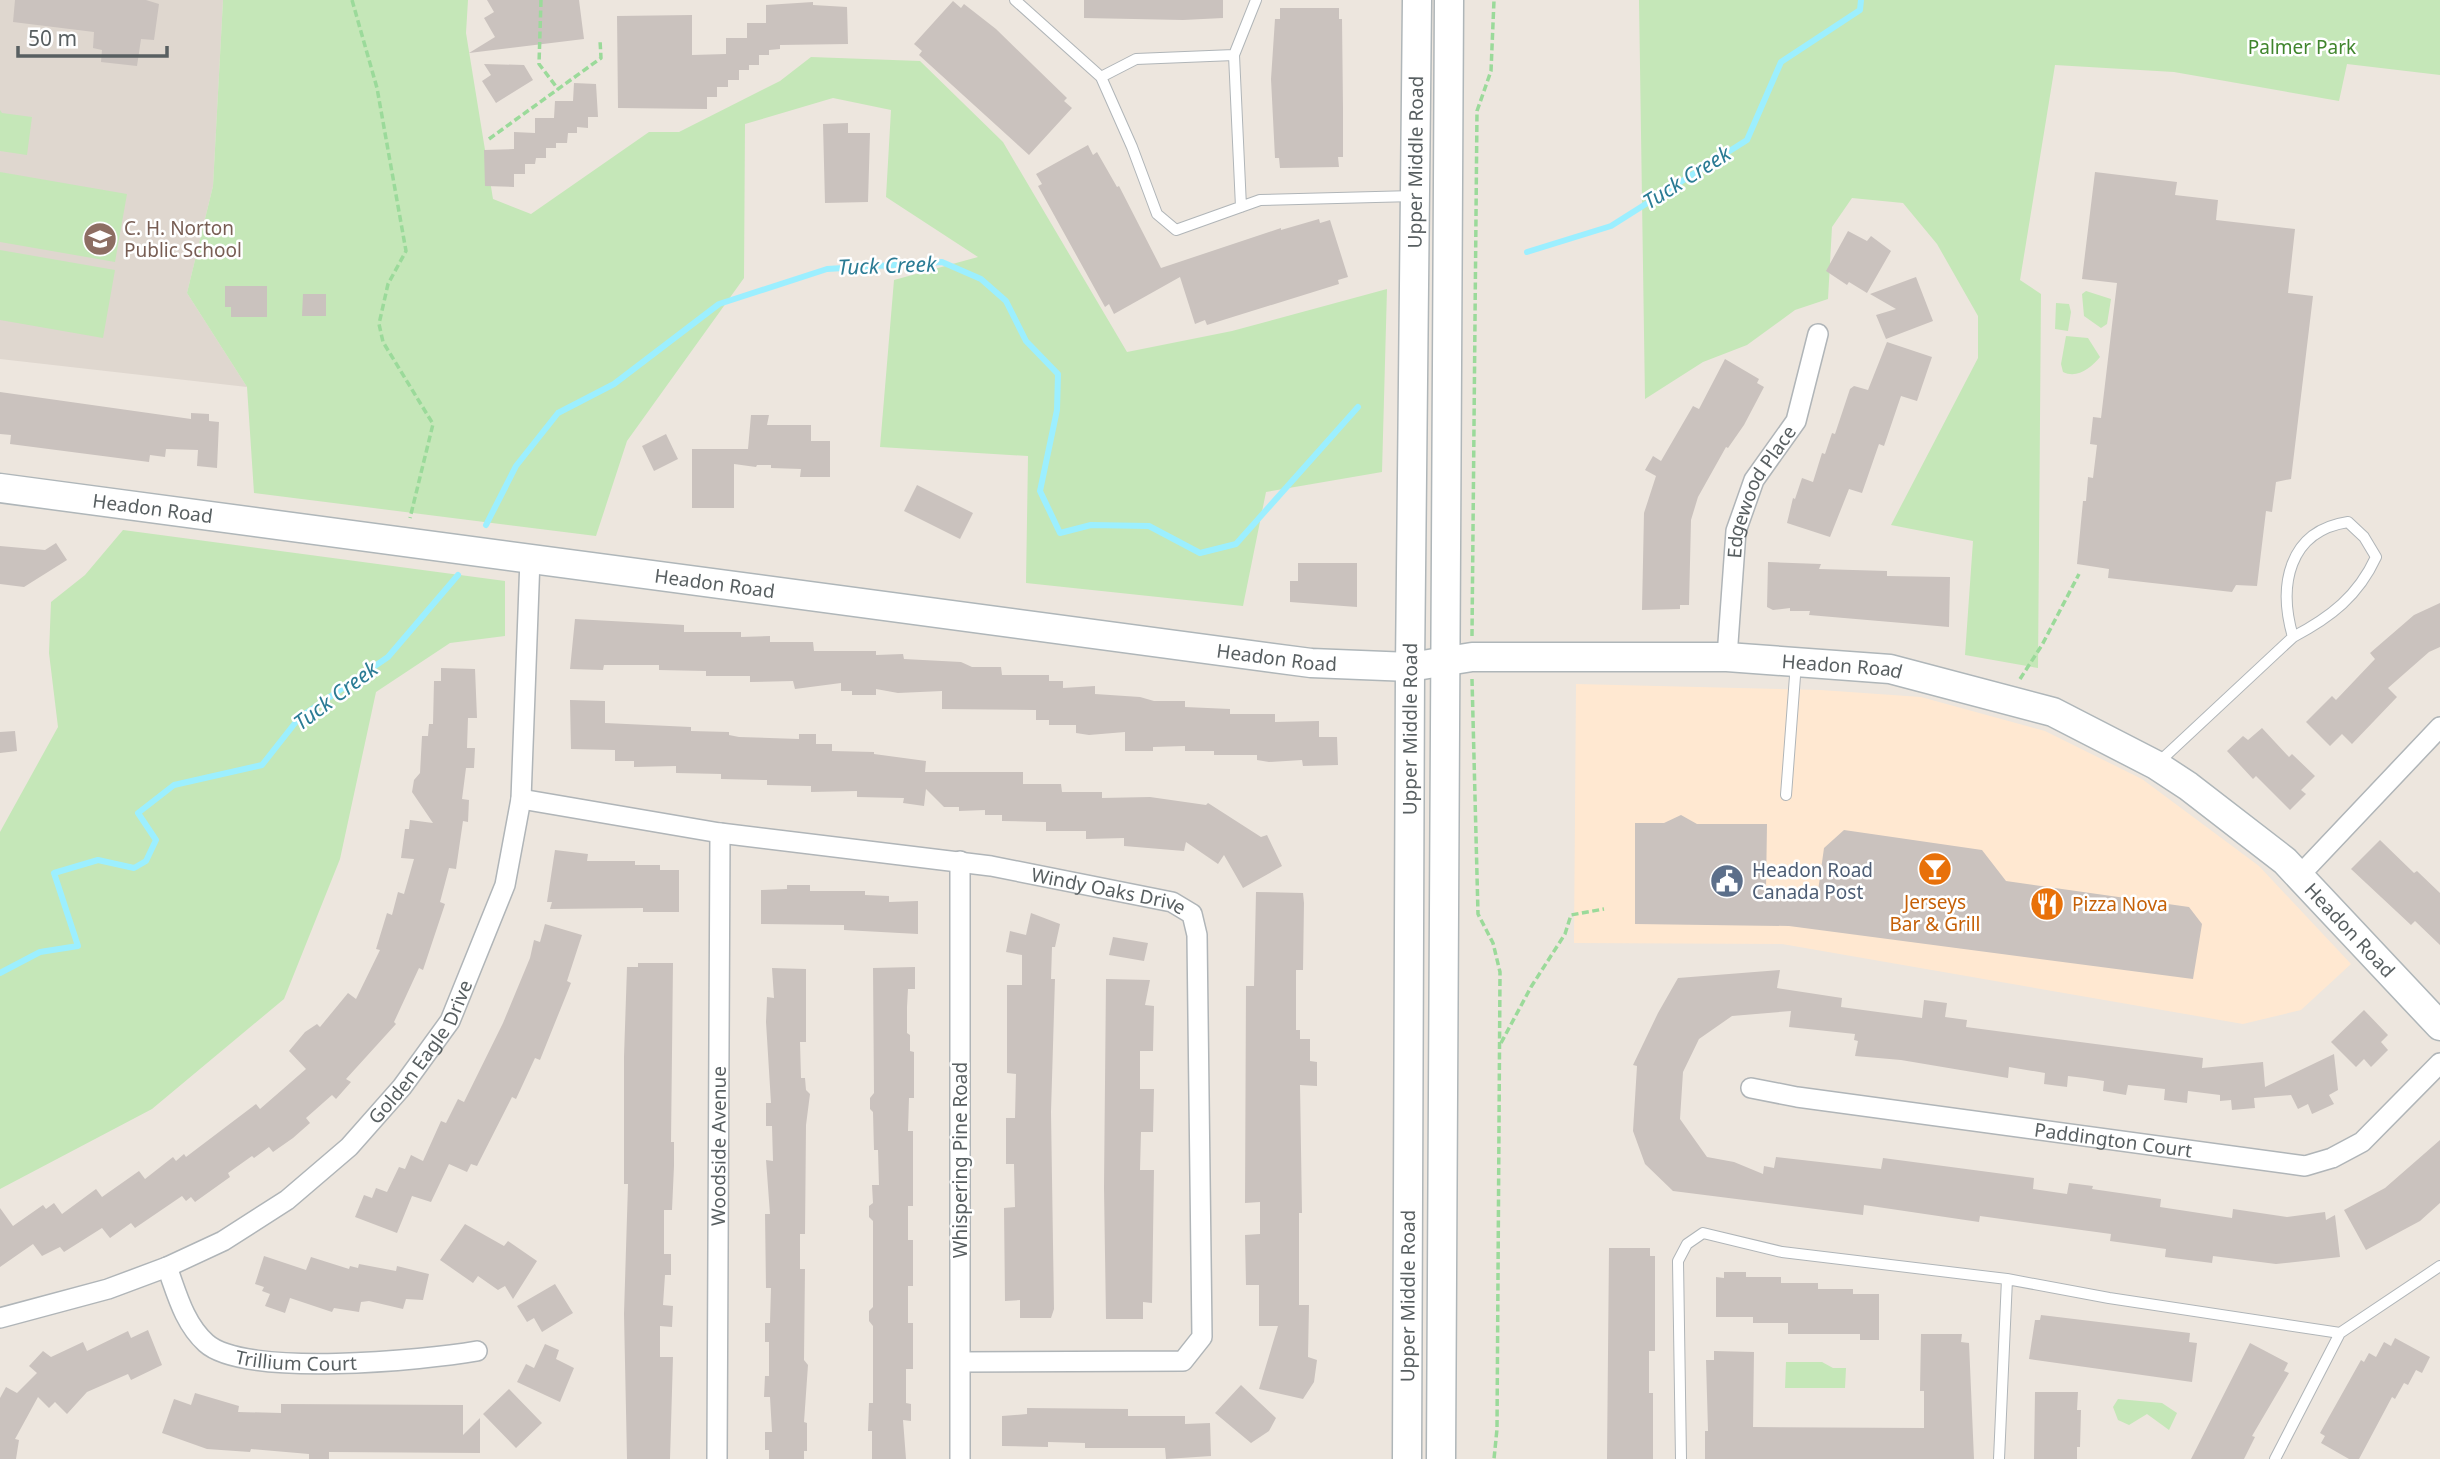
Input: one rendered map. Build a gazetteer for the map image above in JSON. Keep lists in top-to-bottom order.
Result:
{
  "streets": {
    "main road": ["Upper Middle Road", "Headon Road"],
    "street": [
      "Edgewood Place",
      "Windy Oaks Drive",
      "Golden Eagle Drive",
      "Paddington Court",
      "Woodside Avenue",
      "Whispering Pine Road",
      "Trillium Court"
    ]
  },
  "crossings": [
    ["Upper Middle Road", "Headon Road"],
    ["Edgewood Place", "Headon Road"],
    ["Headon Road", "Golden Eagle Drive"],
    ["Windy Oaks Drive", "Golden Eagle Drive"],
    ["Windy Oaks Drive", "Woodside Avenue"],
    ["Windy Oaks Drive", "Whispering Pine Road"],
    ["Golden Eagle Drive", "Trillium Court"]
  ],
  "water": ["Tuck Creek"],
  "parks": ["Palmer Park"],
  "places": {
    "school or university": ["C. H. Norton Public School"],
    "bar": ["Jerseys Bar & Grill"],
    "public building": ["Headon Road Canada Post"],
    "restaurant": ["Pizza Nova"]
  },
  "scale_bar": "50 m"
}
